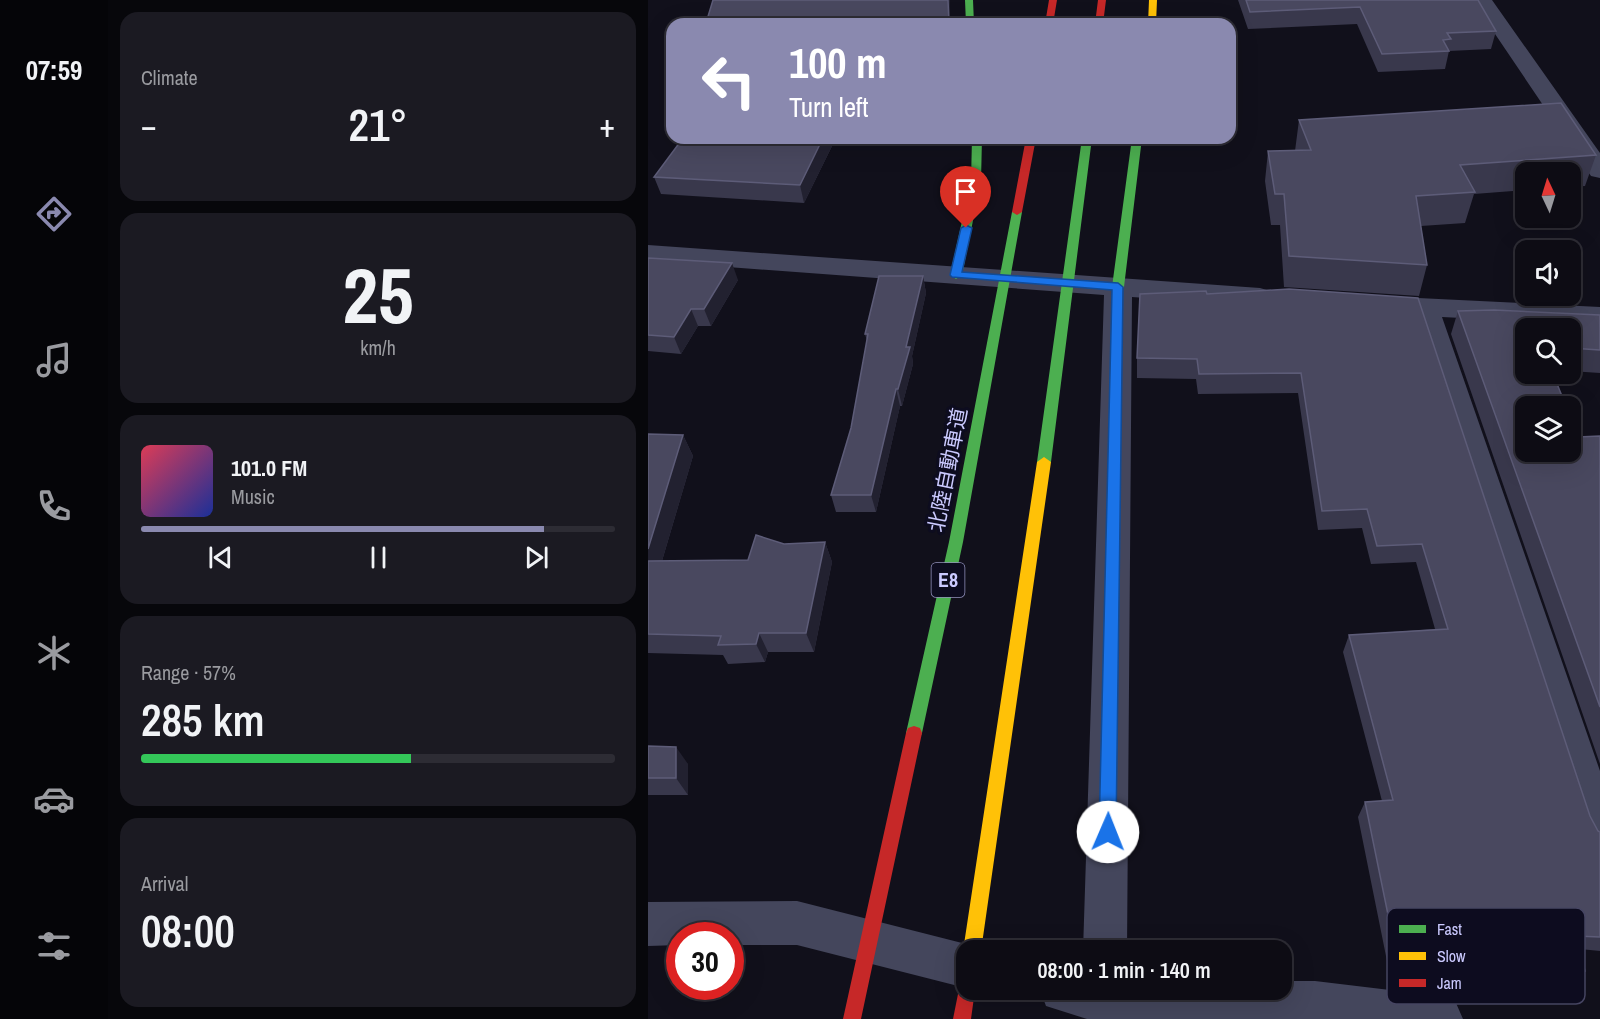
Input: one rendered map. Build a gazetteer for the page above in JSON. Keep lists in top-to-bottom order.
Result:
{
  "streets": {
    "main road": ["北陸自動車道", "E8"]
  },
  "legend": ["Fast", "Slow", "Jam"],
  "north": "top",
  "page": {
    "tabs": "07:59",
    "tile": [
      "Climate",
      ["25", "km/h"],
      ["Range · 57%", "285 km"],
      ["Arrival", "08:00"]
    ],
    "turn": ["100 m", "Turn left"],
    "heat": ["−", "21°", "+"],
    "song": ["101.0 FM", "Music"],
    "limit": "30",
    "trip": "08:00 · 1 min · 140 m"
  }
}
